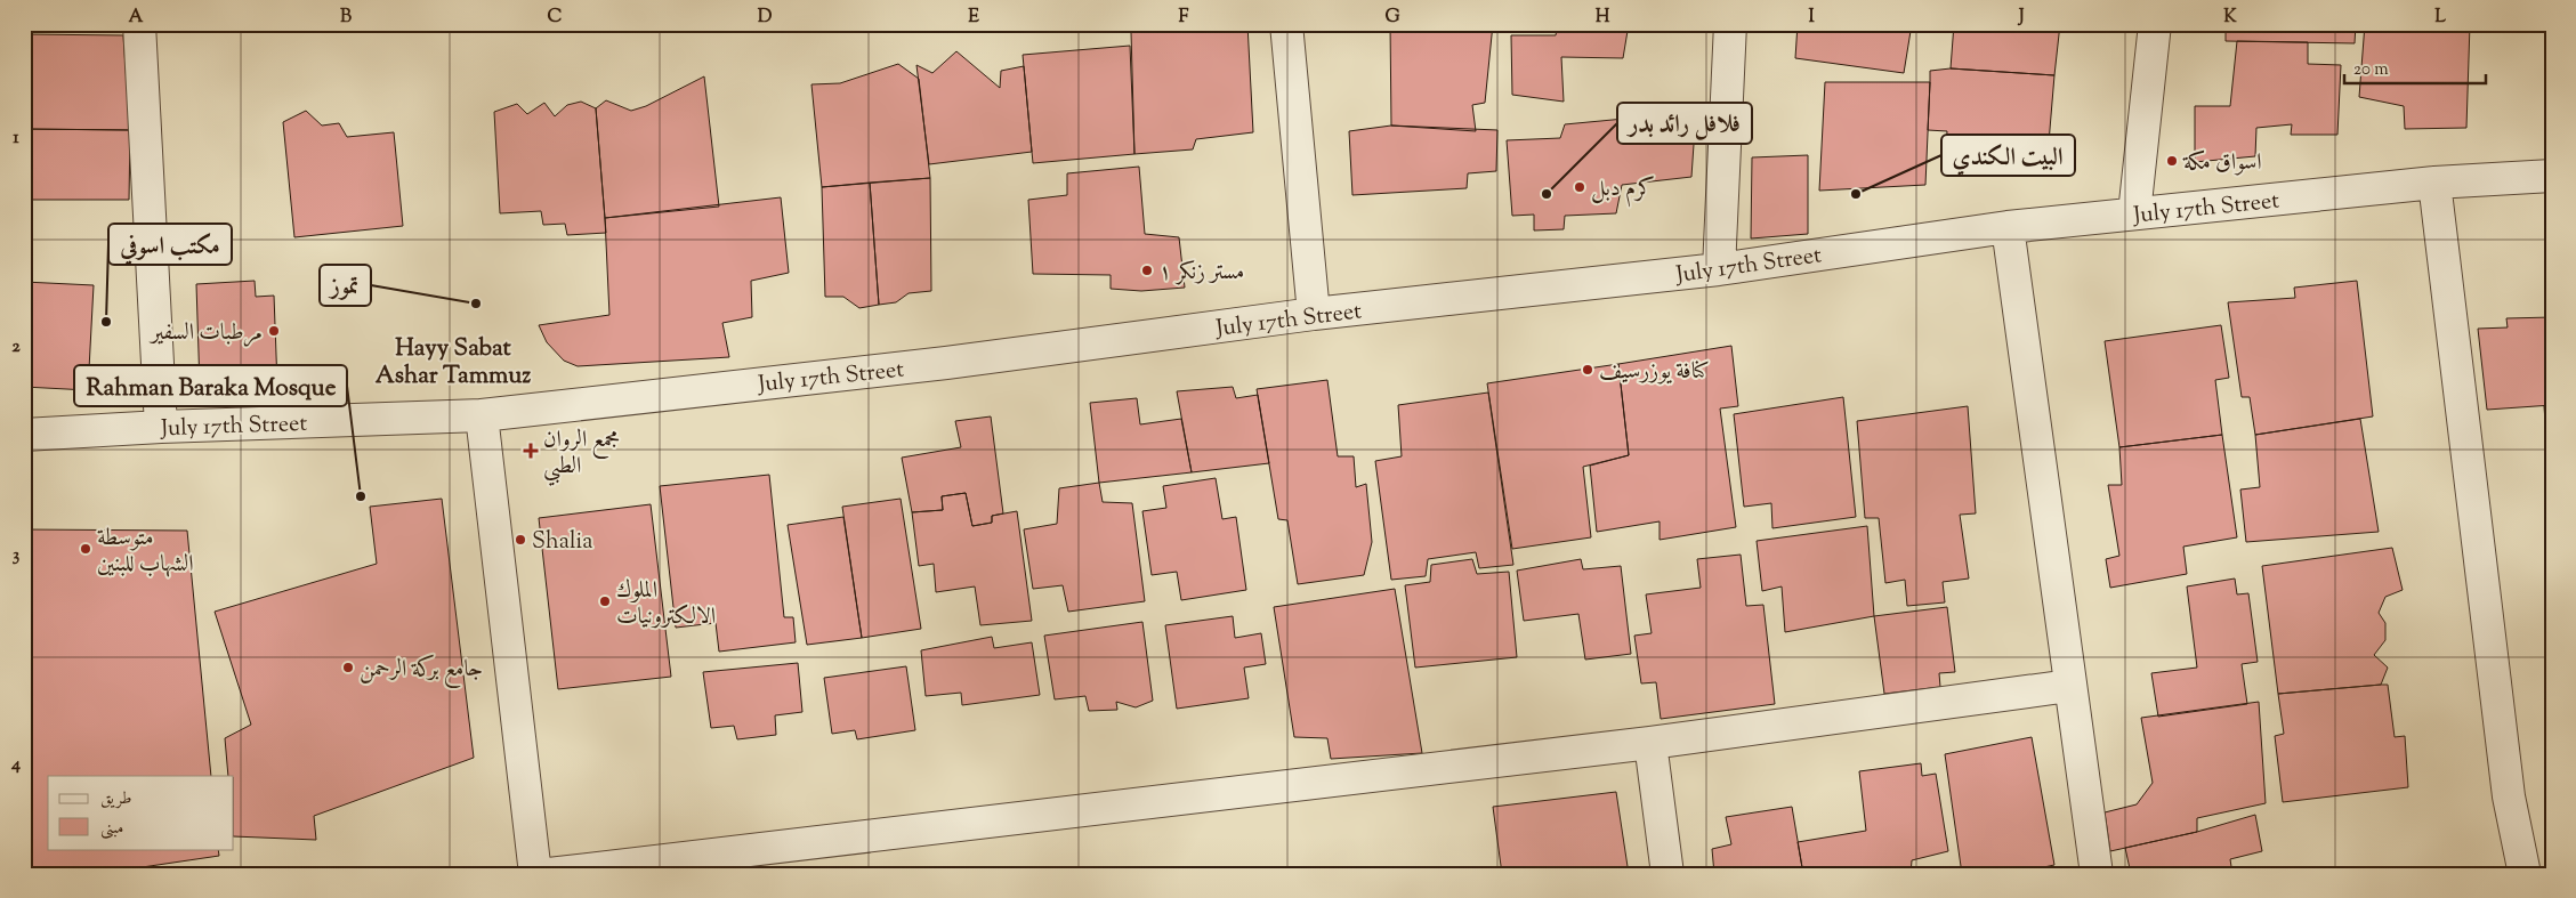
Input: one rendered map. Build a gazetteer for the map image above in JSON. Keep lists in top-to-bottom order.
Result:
{
  "streets": {
    "street": ["July 17th Street"]
  },
  "districts": ["Hayy Sabat Ashar Tammuz"],
  "places": {
    "other": [
      "اسواق مكة",
      "كرم دبل",
      "فلافل رائد بدر",
      "البيت الكندي",
      "مستر زنكر ١",
      "تموز",
      "مكتب اسوفي",
      "مرطبات السفير",
      "كنافة يوزرسيف",
      "Rahman Baraka Mosque",
      "Shalia",
      "متوسطة الشهاب للبنين",
      "الملوك الالكترونيات",
      "جامع بركة الرحمن"
    ],
    "health": ["مجمع الروان الطبي"]
  },
  "legend": ["طريق", "مبنى"],
  "scale_bar": "20 m",
  "grid": {
    "columns": [
      "A",
      "B",
      "C",
      "D",
      "E",
      "F",
      "G",
      "H",
      "I",
      "J",
      "K",
      "L"
    ],
    "rows": [
      "1",
      "2",
      "3",
      "4"
    ]
  }
}
